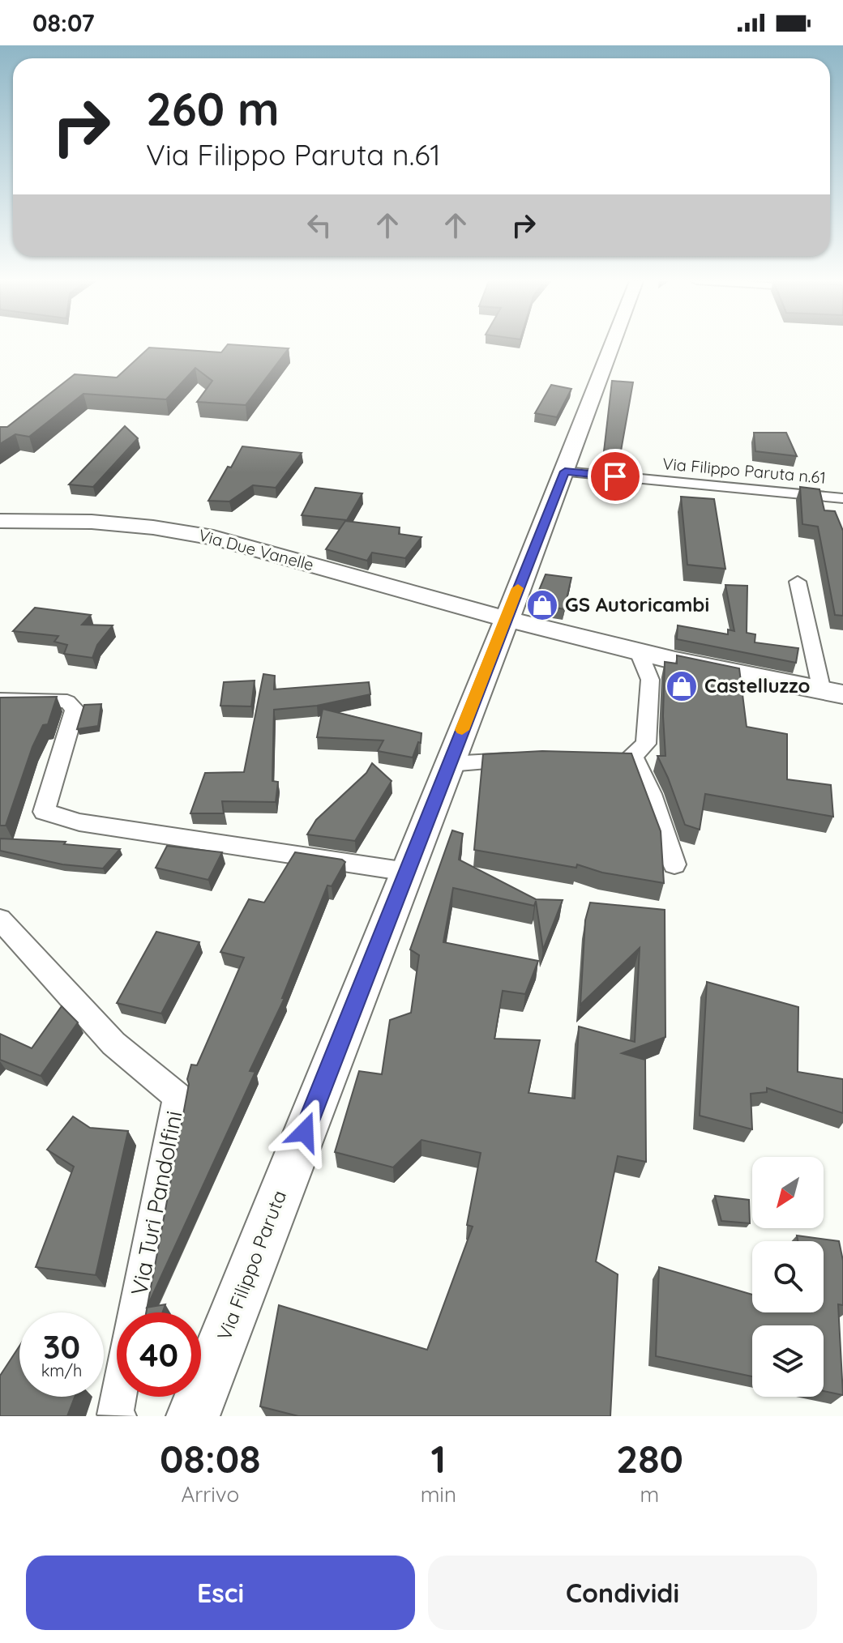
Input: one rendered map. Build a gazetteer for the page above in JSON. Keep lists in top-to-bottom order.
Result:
{
  "streets": {
    "street": [
      "Via Filippo Paruta n.61",
      "Via Due Vanelle",
      "Via Turi Pandolfini",
      "Via Filippo Paruta"
    ]
  },
  "crossings": [
    ["Via Filippo Paruta n.61", "Via Filippo Paruta"],
    ["Via Due Vanelle", "Via Filippo Paruta"]
  ],
  "places": {
    "shop": ["GS Autoricambi", "Castelluzzo"]
  },
  "north": "bottom left",
  "page": {
    "status": "08:07",
    "turn": ["260 m", "Via Filippo Paruta n.61"],
    "speed": "30 km/h",
    "limit": "40",
    "eta": [
      "08:08",
      "Arrivo",
      "1",
      "min",
      "280",
      "m"
    ],
    "buttons": ["Esci", "Condividi"]
  }
}
